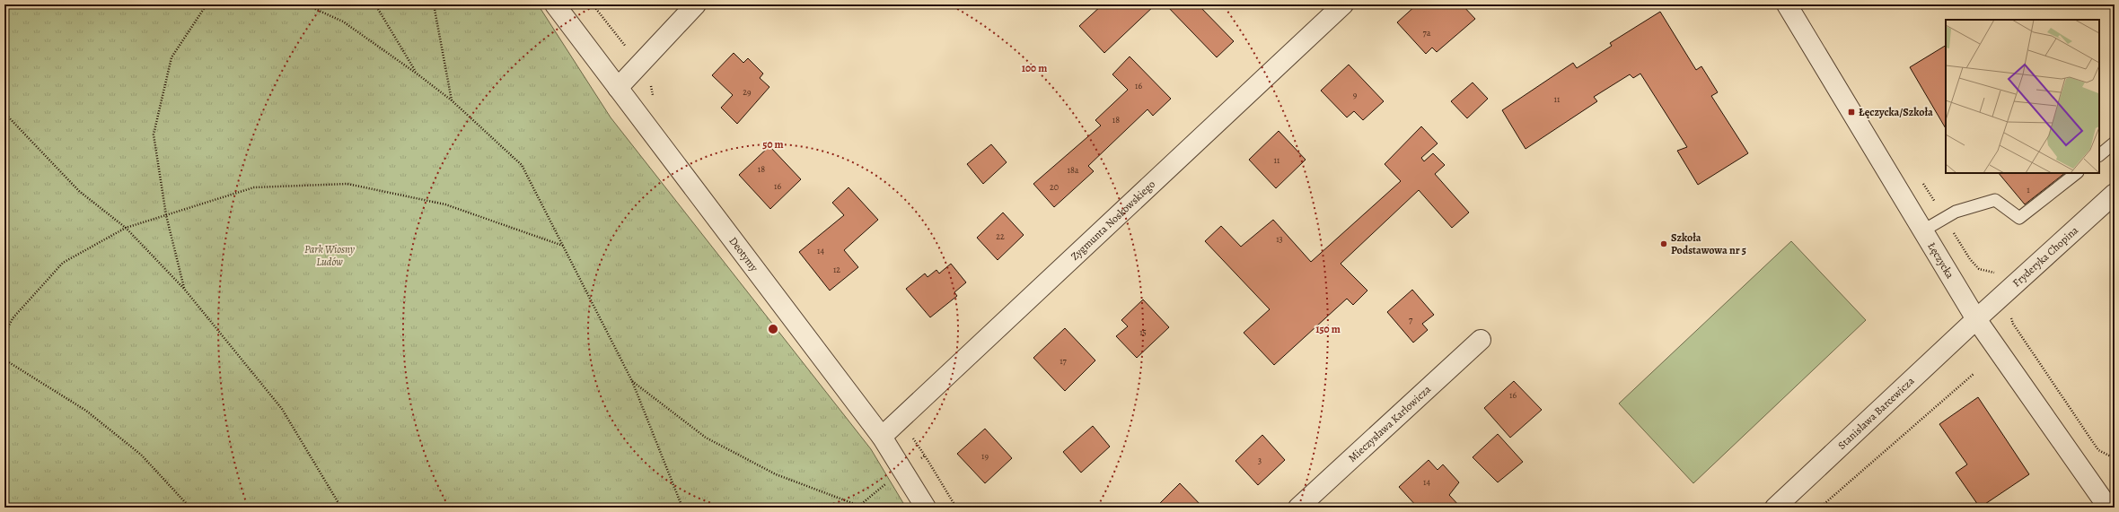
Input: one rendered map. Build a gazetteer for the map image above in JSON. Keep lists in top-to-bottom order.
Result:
{
  "streets": {
    "street": [
      "Zygmunta Noskowskiego",
      "Deotymy",
      "Fryderyka Chopina",
      "Łęczycka",
      "Stanisława Barcewicza",
      "Mieczysława Karłowicza"
    ]
  },
  "crossings": [
    ["Zygmunta Noskowskiego", "Deotymy"],
    ["Fryderyka Chopina", "Łęczycka"],
    ["Fryderyka Chopina", "Stanisława Barcewicza"],
    ["Łęczycka", "Stanisława Barcewicza"]
  ],
  "parks": ["Park Wiosny Ludów"],
  "places": {
    "transit": ["Łęczycka/Szkoła"],
    "other": ["Szkoła Podstawowa nr 5"]
  },
  "house_numbers": [
    "7a",
    "16",
    "29",
    "9",
    "11",
    "18",
    "11",
    "18",
    "18a",
    "16",
    "20",
    "1",
    "22",
    "13",
    "14",
    "12",
    "7",
    "15",
    "17",
    "16",
    "19",
    "3",
    "14"
  ],
  "rings": ["100 m", "50 m", "150 m"]
}
